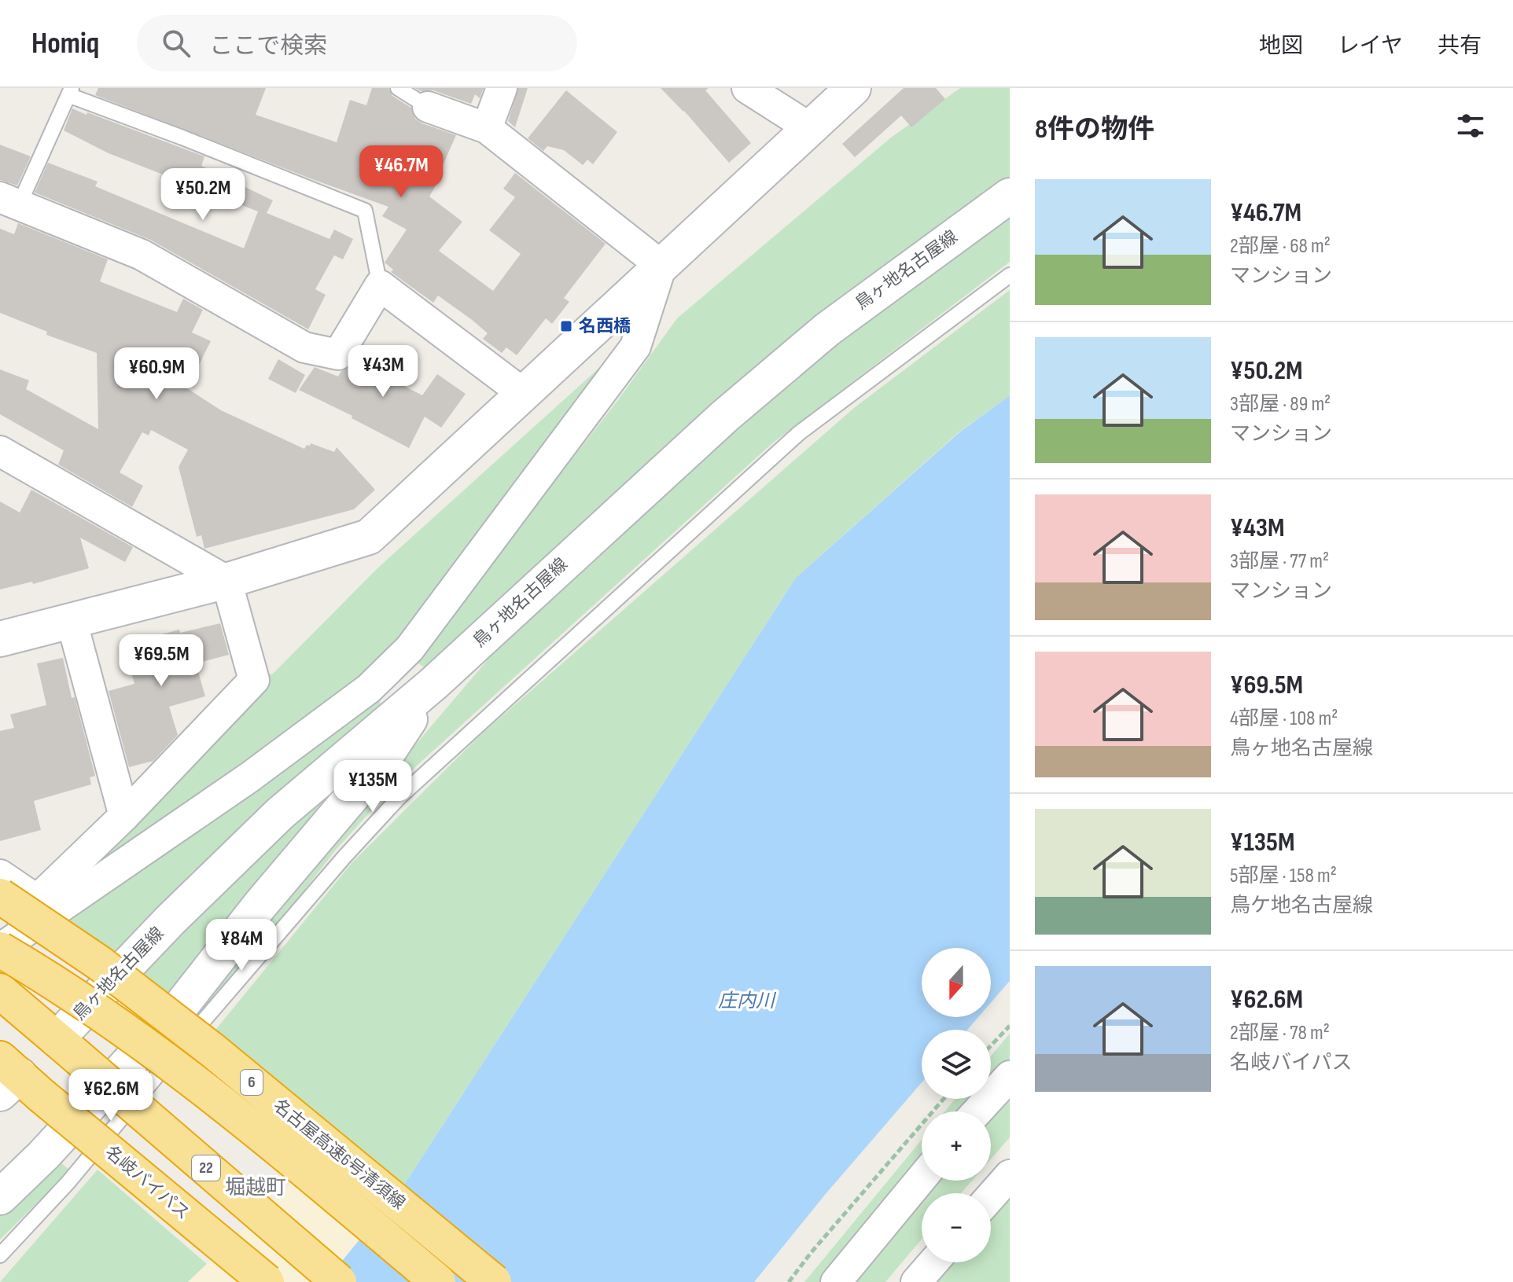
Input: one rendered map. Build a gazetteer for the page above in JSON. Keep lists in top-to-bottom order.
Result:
{
  "streets": {
    "highway": [
      "6",
      "名古屋高速6号清須線",
      "22",
      "名岐バイパス"
    ],
    "main road": ["鳥ヶ地名古屋線"]
  },
  "crossings": [
    ["鳥ヶ地名古屋線", "22"]
  ],
  "districts": ["堀越町"],
  "water": ["庄内川"],
  "places": {
    "transit": ["名西橋"]
  },
  "north": "bottom",
  "page": {
    "header": "Homiq",
    "search": "ここで検索",
    "nav": ["地図", "レイヤ", "共有"],
    "heading": "8件の物件",
    "price": [
      "¥46.7M",
      "¥50.2M",
      "¥43M",
      "¥60.9M",
      "¥69.5M",
      "¥135M",
      "¥84M",
      "¥62.6M"
    ],
    "list": [
      {
        "name": "¥46.7M",
        "note": "2部屋 · 68 m² · マンション"
      },
      {
        "name": "¥50.2M",
        "note": "3部屋 · 89 m² · マンション"
      },
      {
        "name": "¥43M",
        "note": "3部屋 · 77 m² · マンション"
      },
      {
        "name": "¥69.5M",
        "note": "4部屋 · 108 m² · 鳥ヶ地名古屋線"
      },
      {
        "name": "¥135M",
        "note": "5部屋 · 158 m² · 鳥ケ地名古屋線"
      },
      {
        "name": "¥62.6M",
        "note": "2部屋 · 78 m² · 名岐バイパス"
      }
    ],
    "map_buttons": ["+", "−"]
  }
}
